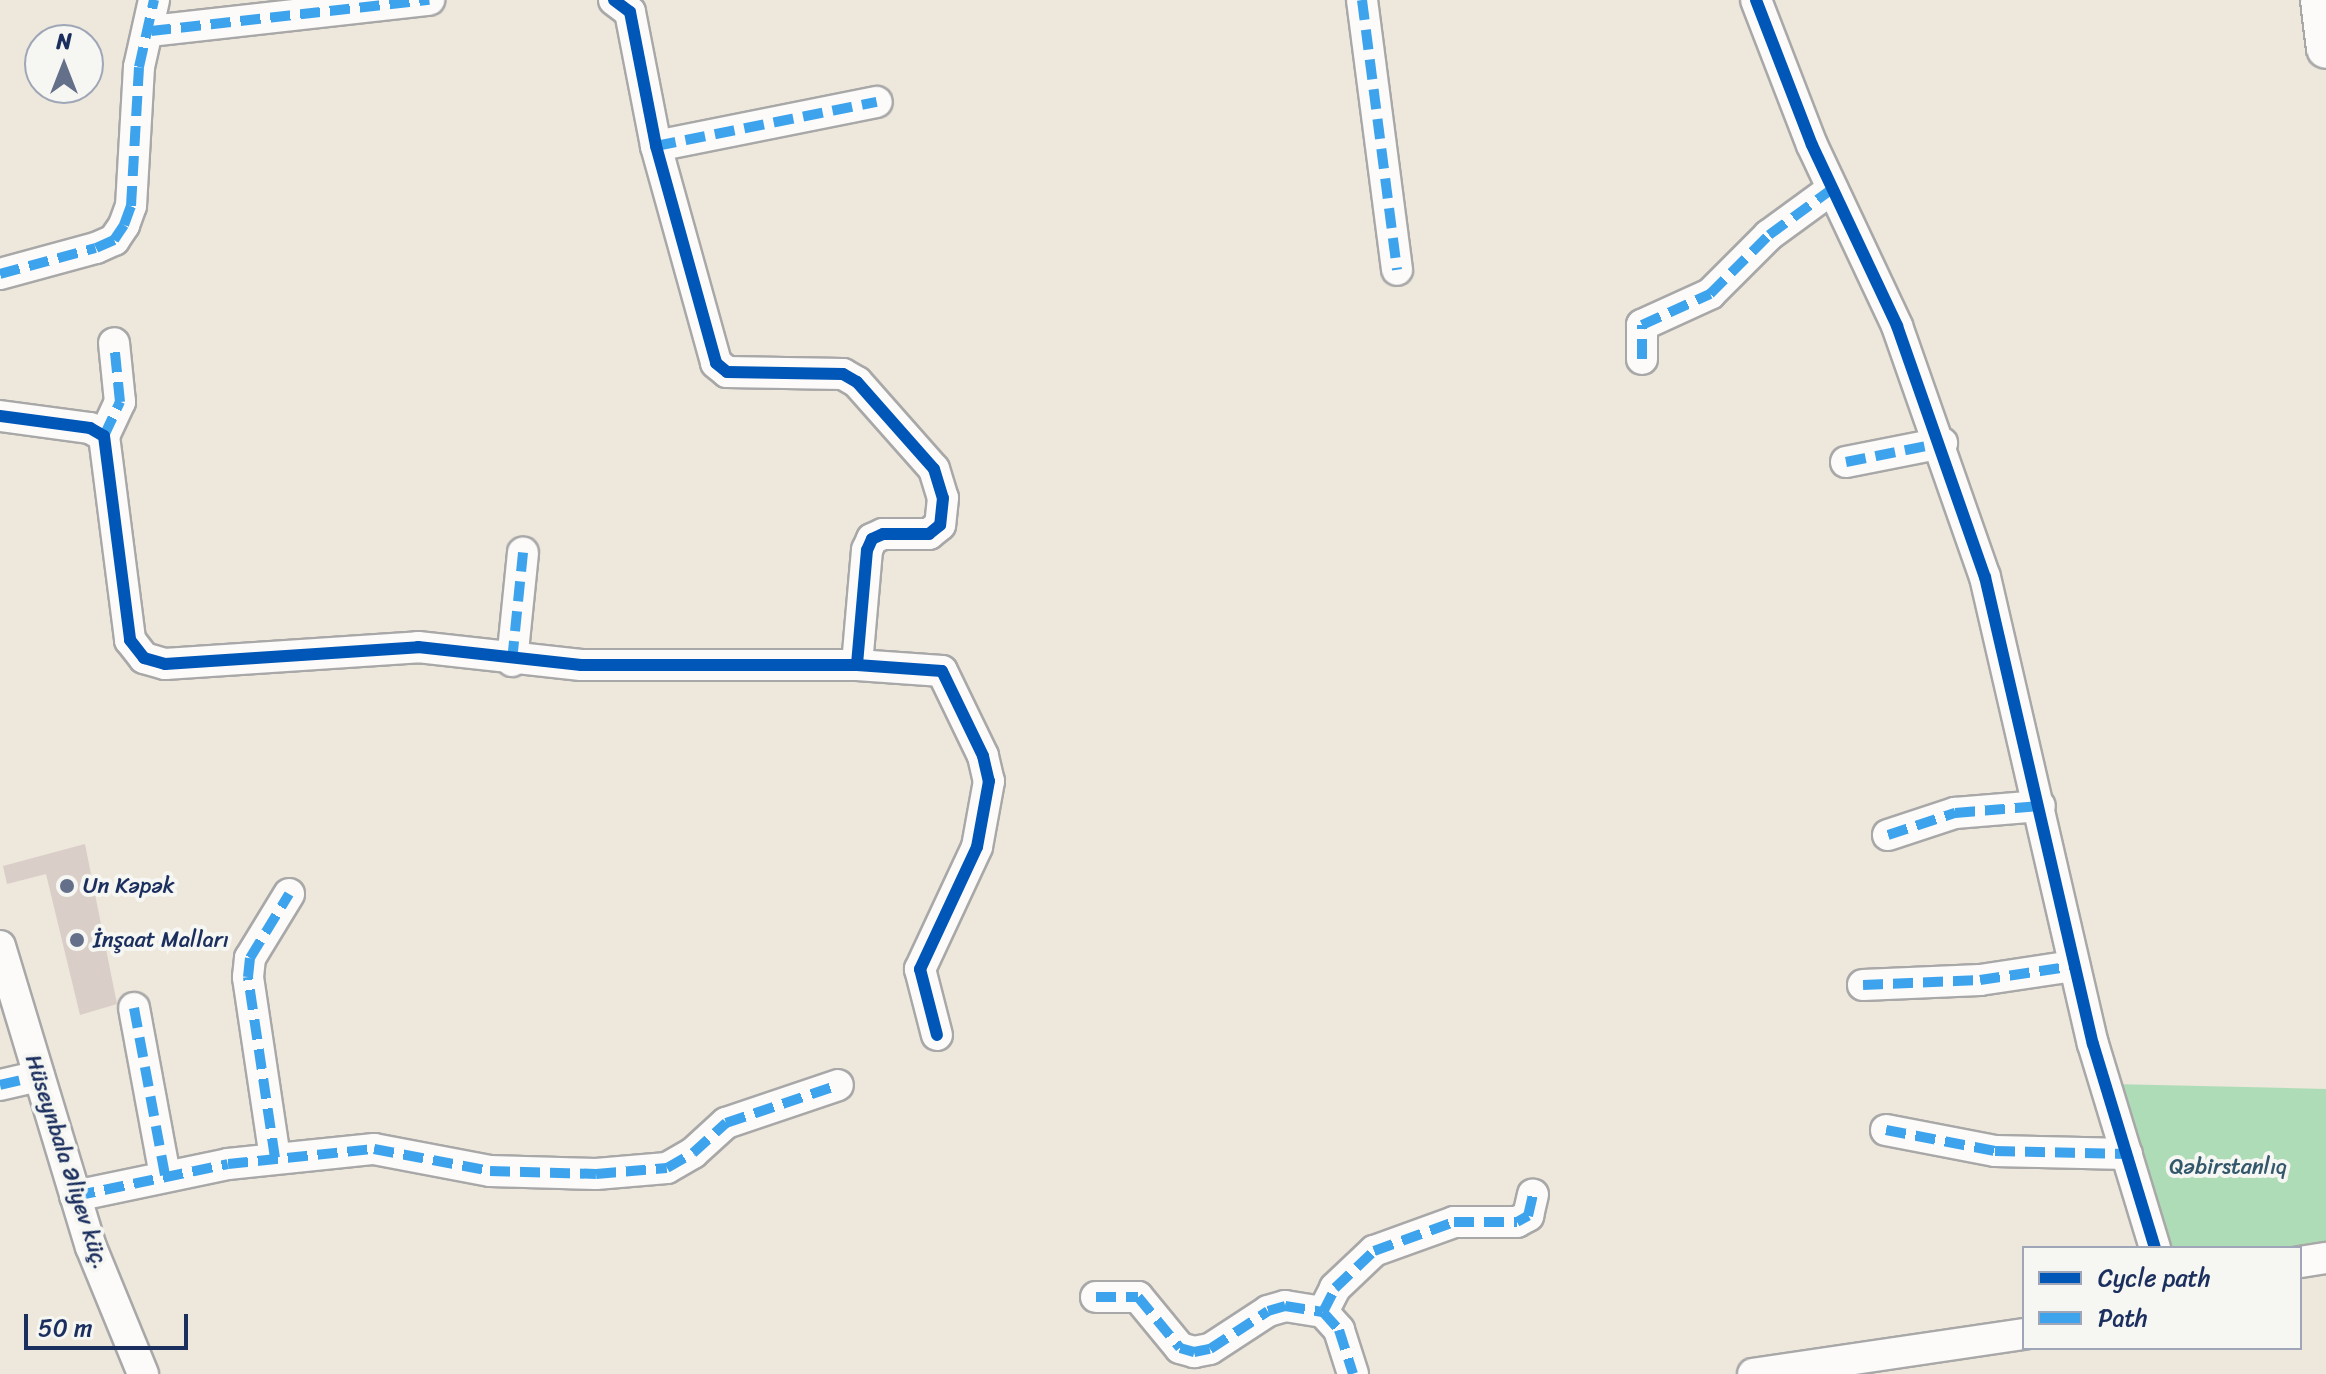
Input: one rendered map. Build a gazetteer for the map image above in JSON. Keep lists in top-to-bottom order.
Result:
{
  "streets": {
    "street": ["Hüseynbala Əliyev küç."]
  },
  "parks": ["Qəbirstanlıq"],
  "places": ["Un Kəpək", "İnşaat Malları"],
  "legend": ["Cycle path", "Path"],
  "scale_bar": "50 m",
  "north": "top"
}
